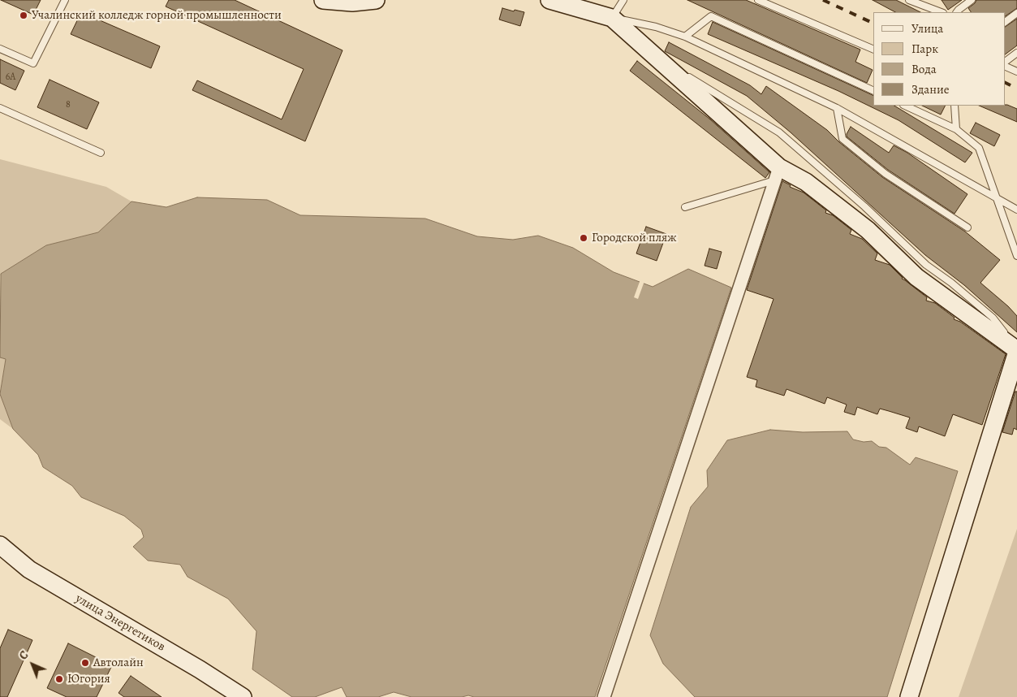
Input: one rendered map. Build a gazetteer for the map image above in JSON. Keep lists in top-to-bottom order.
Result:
{
  "streets": {
    "street": ["улица Энергетиков"]
  },
  "places": [
    "Учалинский колледж горной промышленности",
    "Городской пляж",
    "Автолайн",
    "Югория"
  ],
  "house_numbers": ["6А", "8"],
  "legend": [
    "Улица",
    "Парк",
    "Вода",
    "Здание"
  ],
  "north": "top left"
}
